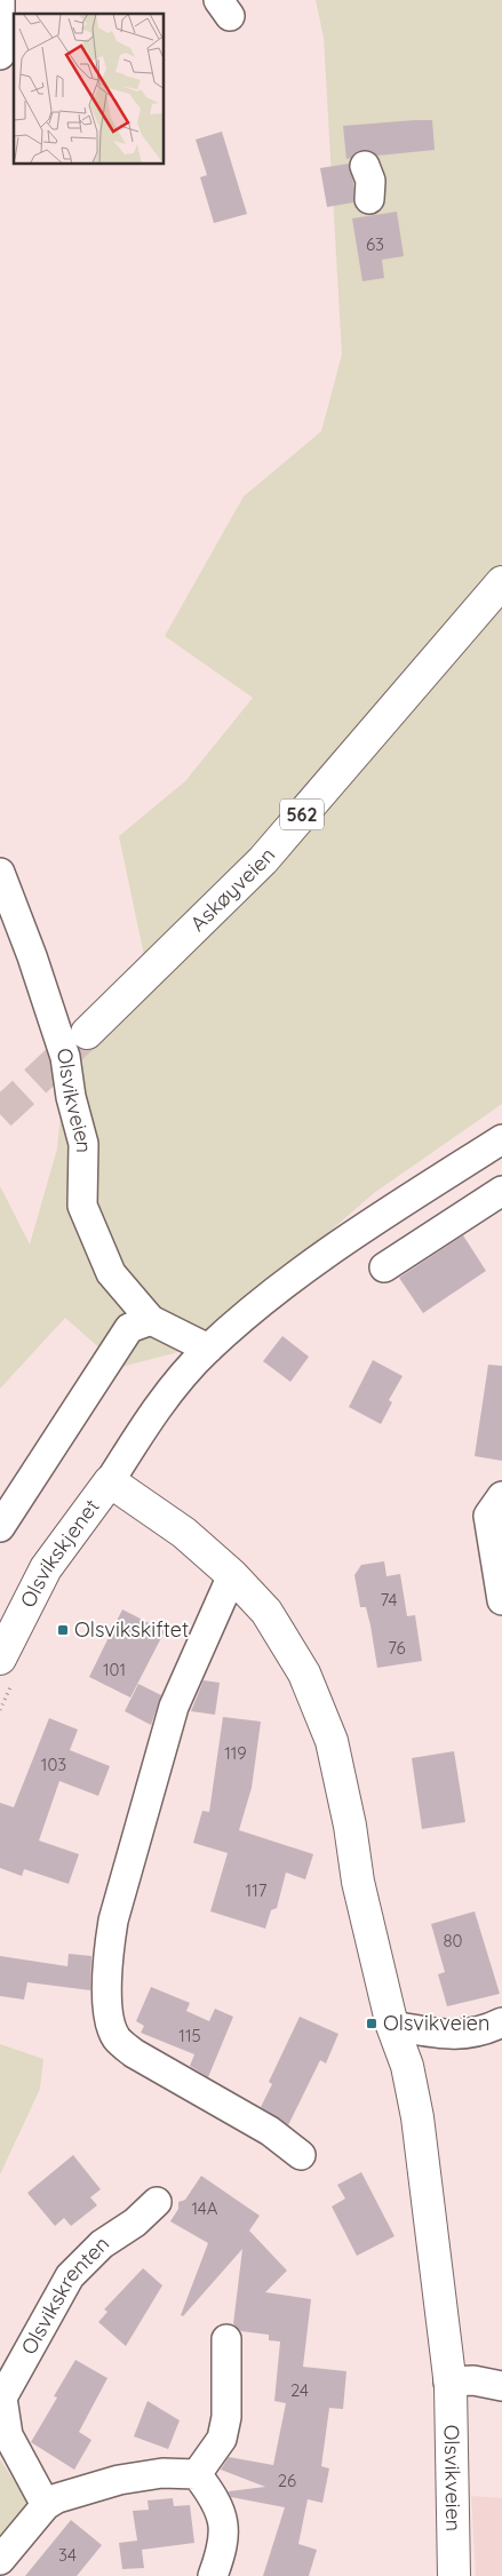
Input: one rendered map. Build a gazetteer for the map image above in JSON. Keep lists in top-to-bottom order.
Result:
{
  "streets": {
    "main road": [
      "562",
      "Askøyveien",
      "Olsvikveien",
      "Olsvikskjenet"
    ],
    "street": ["Olsvikskrenten"]
  },
  "crossings": [
    ["Olsvikveien", "Olsvikskjenet"]
  ],
  "places": {
    "transit": ["Olsvikskiftet", "Olsvikveien"]
  },
  "house_numbers": [
    "63",
    "74",
    "76",
    "101",
    "119",
    "103",
    "117",
    "80",
    "115",
    "14A",
    "24",
    "26",
    "34"
  ]
}
